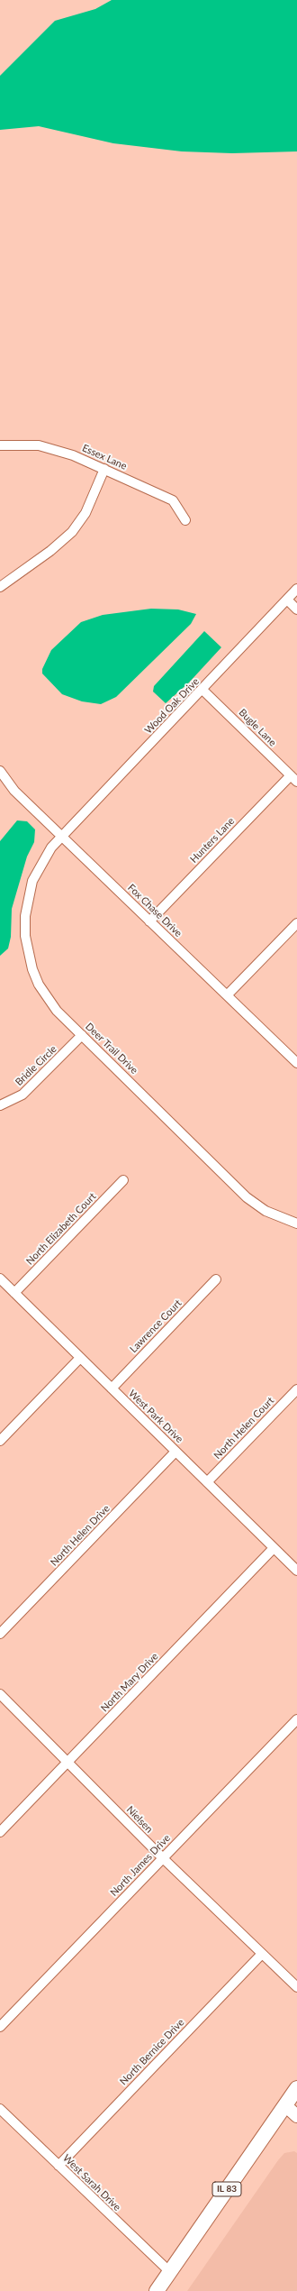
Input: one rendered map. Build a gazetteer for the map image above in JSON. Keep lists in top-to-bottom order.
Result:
{
  "streets": {
    "main road": ["IL 83"],
    "street": [
      "Essex Lane",
      "Wood Oak Drive",
      "Bugle Lane",
      "Hunters Lane",
      "Fox Chase Drive",
      "Deer Trail Drive",
      "Bridle Circle",
      "North Elizabeth Court",
      "Lawrence Court",
      "West Park Drive",
      "North Helen Court",
      "North Helen Drive",
      "North Mary Drive",
      "Nielsen",
      "North James Drive",
      "North Bernice Drive",
      "West Sarah Drive"
    ]
  },
  "crossings": [
    ["Wood Oak Drive", "Bugle Lane"],
    ["Wood Oak Drive", "Fox Chase Drive"],
    ["Wood Oak Drive", "Deer Trail Drive"],
    ["Bugle Lane", "Hunters Lane"],
    ["Hunters Lane", "Fox Chase Drive"],
    ["Fox Chase Drive", "Deer Trail Drive"],
    ["Deer Trail Drive", "Bridle Circle"],
    ["North Elizabeth Court", "West Park Drive"],
    ["Lawrence Court", "West Park Drive"],
    ["West Park Drive", "North Helen Court"],
    ["West Park Drive", "North Helen Drive"],
    ["West Park Drive", "North Mary Drive"],
    ["North Mary Drive", "Nielsen"],
    ["Nielsen", "North James Drive"],
    ["Nielsen", "North Bernice Drive"],
    ["North Bernice Drive", "West Sarah Drive"],
    ["West Sarah Drive", "IL 83"]
  ]
}
